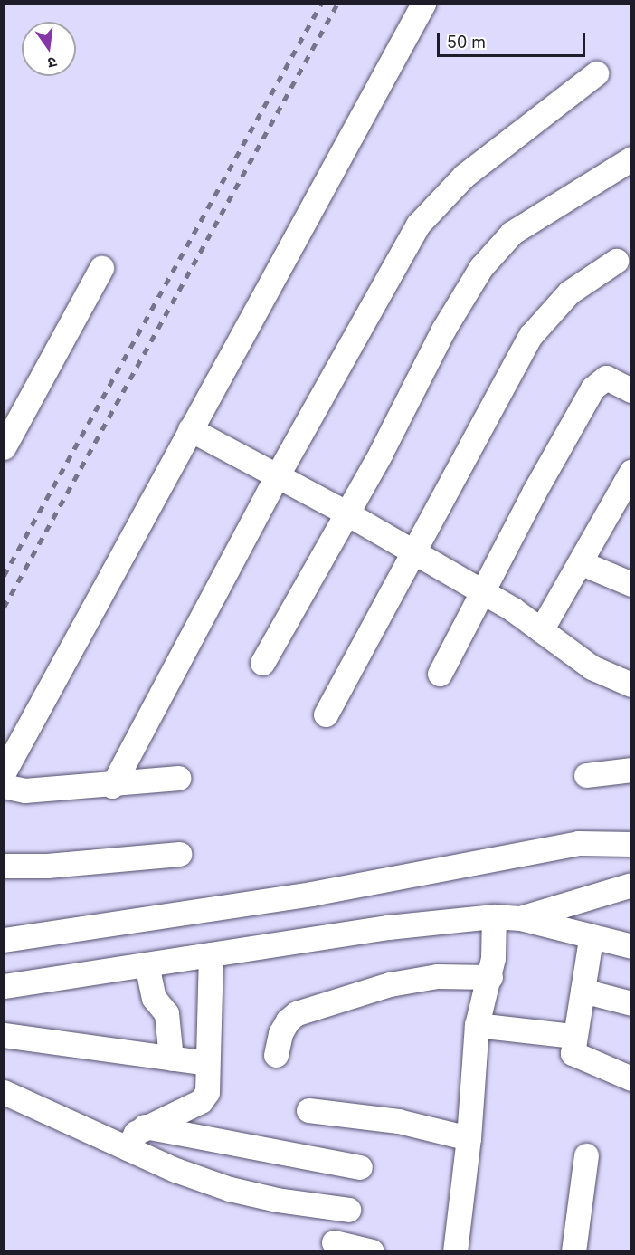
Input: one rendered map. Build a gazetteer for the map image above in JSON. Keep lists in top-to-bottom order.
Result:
{
  "scale_bar": "50 m",
  "north": "bottom"
}
